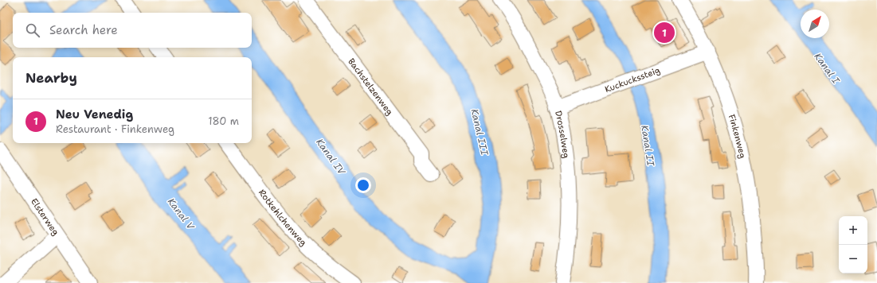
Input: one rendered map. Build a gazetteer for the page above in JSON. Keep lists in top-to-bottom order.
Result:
{
  "streets": {
    "street": [
      "Kuckuckssteig",
      "Bachstelzenweg",
      "Drosselweg",
      "Finkenweg",
      "Elsterweg",
      "Rotkehlchenweg"
    ]
  },
  "crossings": [
    ["Kuckuckssteig", "Drosselweg"],
    ["Kuckuckssteig", "Finkenweg"]
  ],
  "water": [
    "Kanal I",
    "Kanal III",
    "Kanal II",
    "Kanal IV",
    "Kanal V"
  ],
  "north": "top right",
  "page": {
    "search": "Search here",
    "pins": "1",
    "heading": "Nearby",
    "list": [
      {
        "mark": "1",
        "name": "Neu Venedig",
        "note": "Restaurant · Finkenweg",
        "value": "180 m"
      }
    ],
    "map_buttons": ["+", "−"]
  }
}
